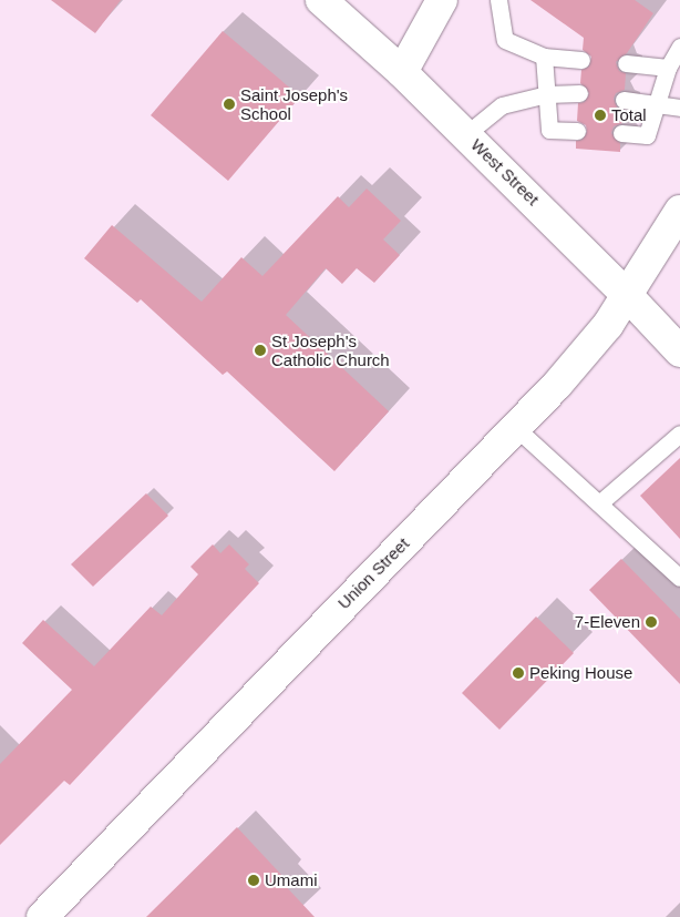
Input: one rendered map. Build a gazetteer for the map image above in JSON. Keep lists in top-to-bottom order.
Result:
{
  "streets": {
    "main road": ["West Street", "Union Street"]
  },
  "crossings": [
    ["West Street", "Union Street"]
  ],
  "places": [
    "Saint Joseph's School",
    "Total",
    "St Joseph's Catholic Church",
    "7-Eleven",
    "Peking House",
    "Umami"
  ]
}
